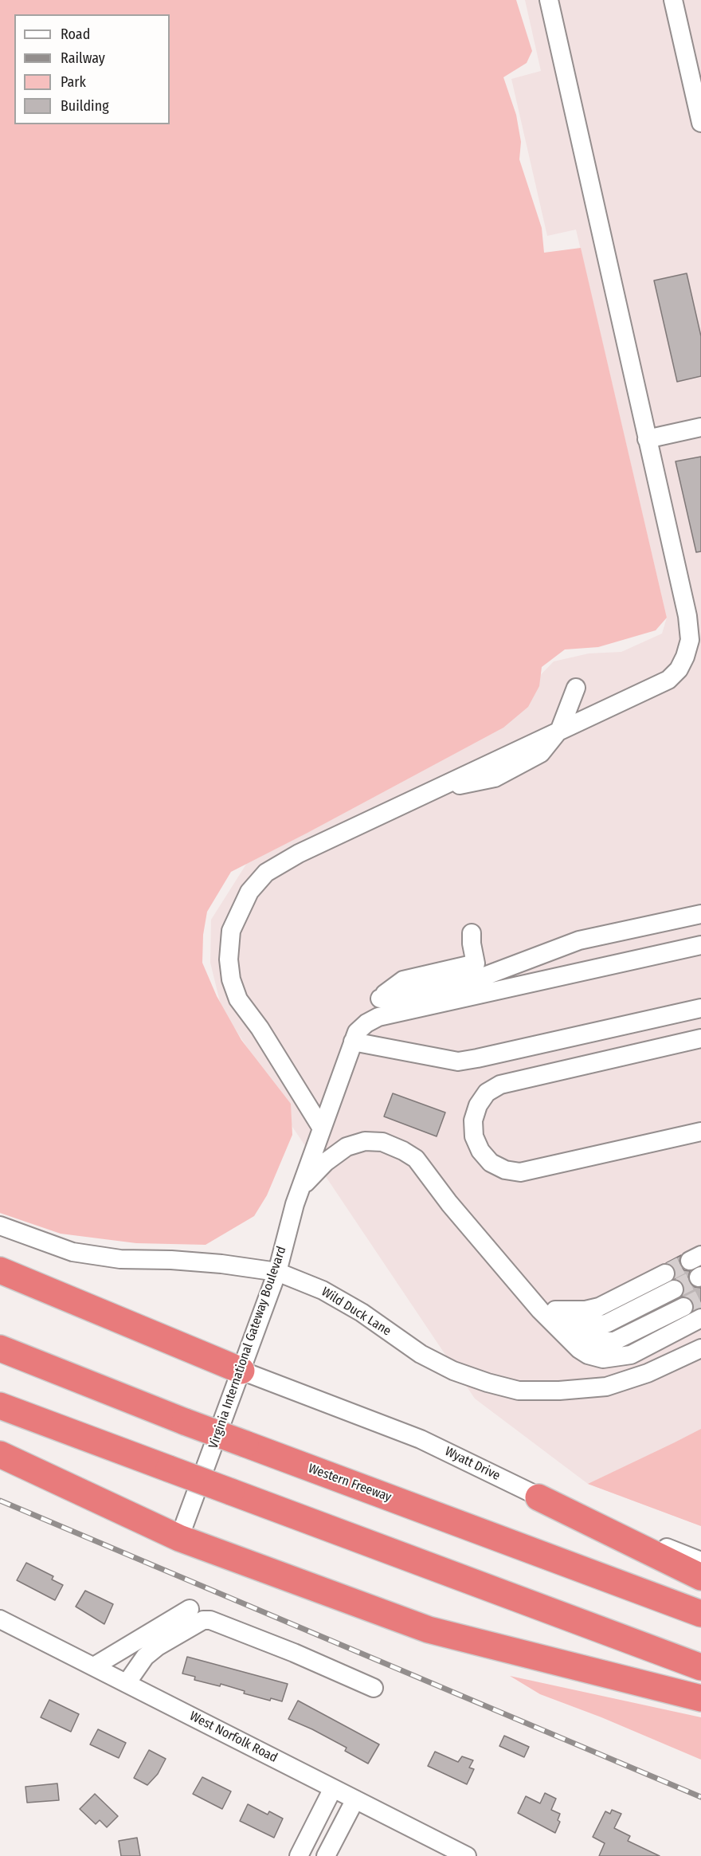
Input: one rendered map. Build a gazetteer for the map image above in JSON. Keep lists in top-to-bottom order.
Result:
{
  "streets": {
    "highway": ["Western Freeway"],
    "street": [
      "Wild Duck Lane",
      "Virginia International Gateway Boulevard",
      "Wyatt Drive",
      "West Norfolk Road"
    ]
  },
  "crossings": [
    ["Wild Duck Lane", "Virginia International Gateway Boulevard"],
    ["Virginia International Gateway Boulevard", "Wyatt Drive"]
  ],
  "legend": [
    "Road",
    "Railway",
    "Park",
    "Building"
  ]
}
